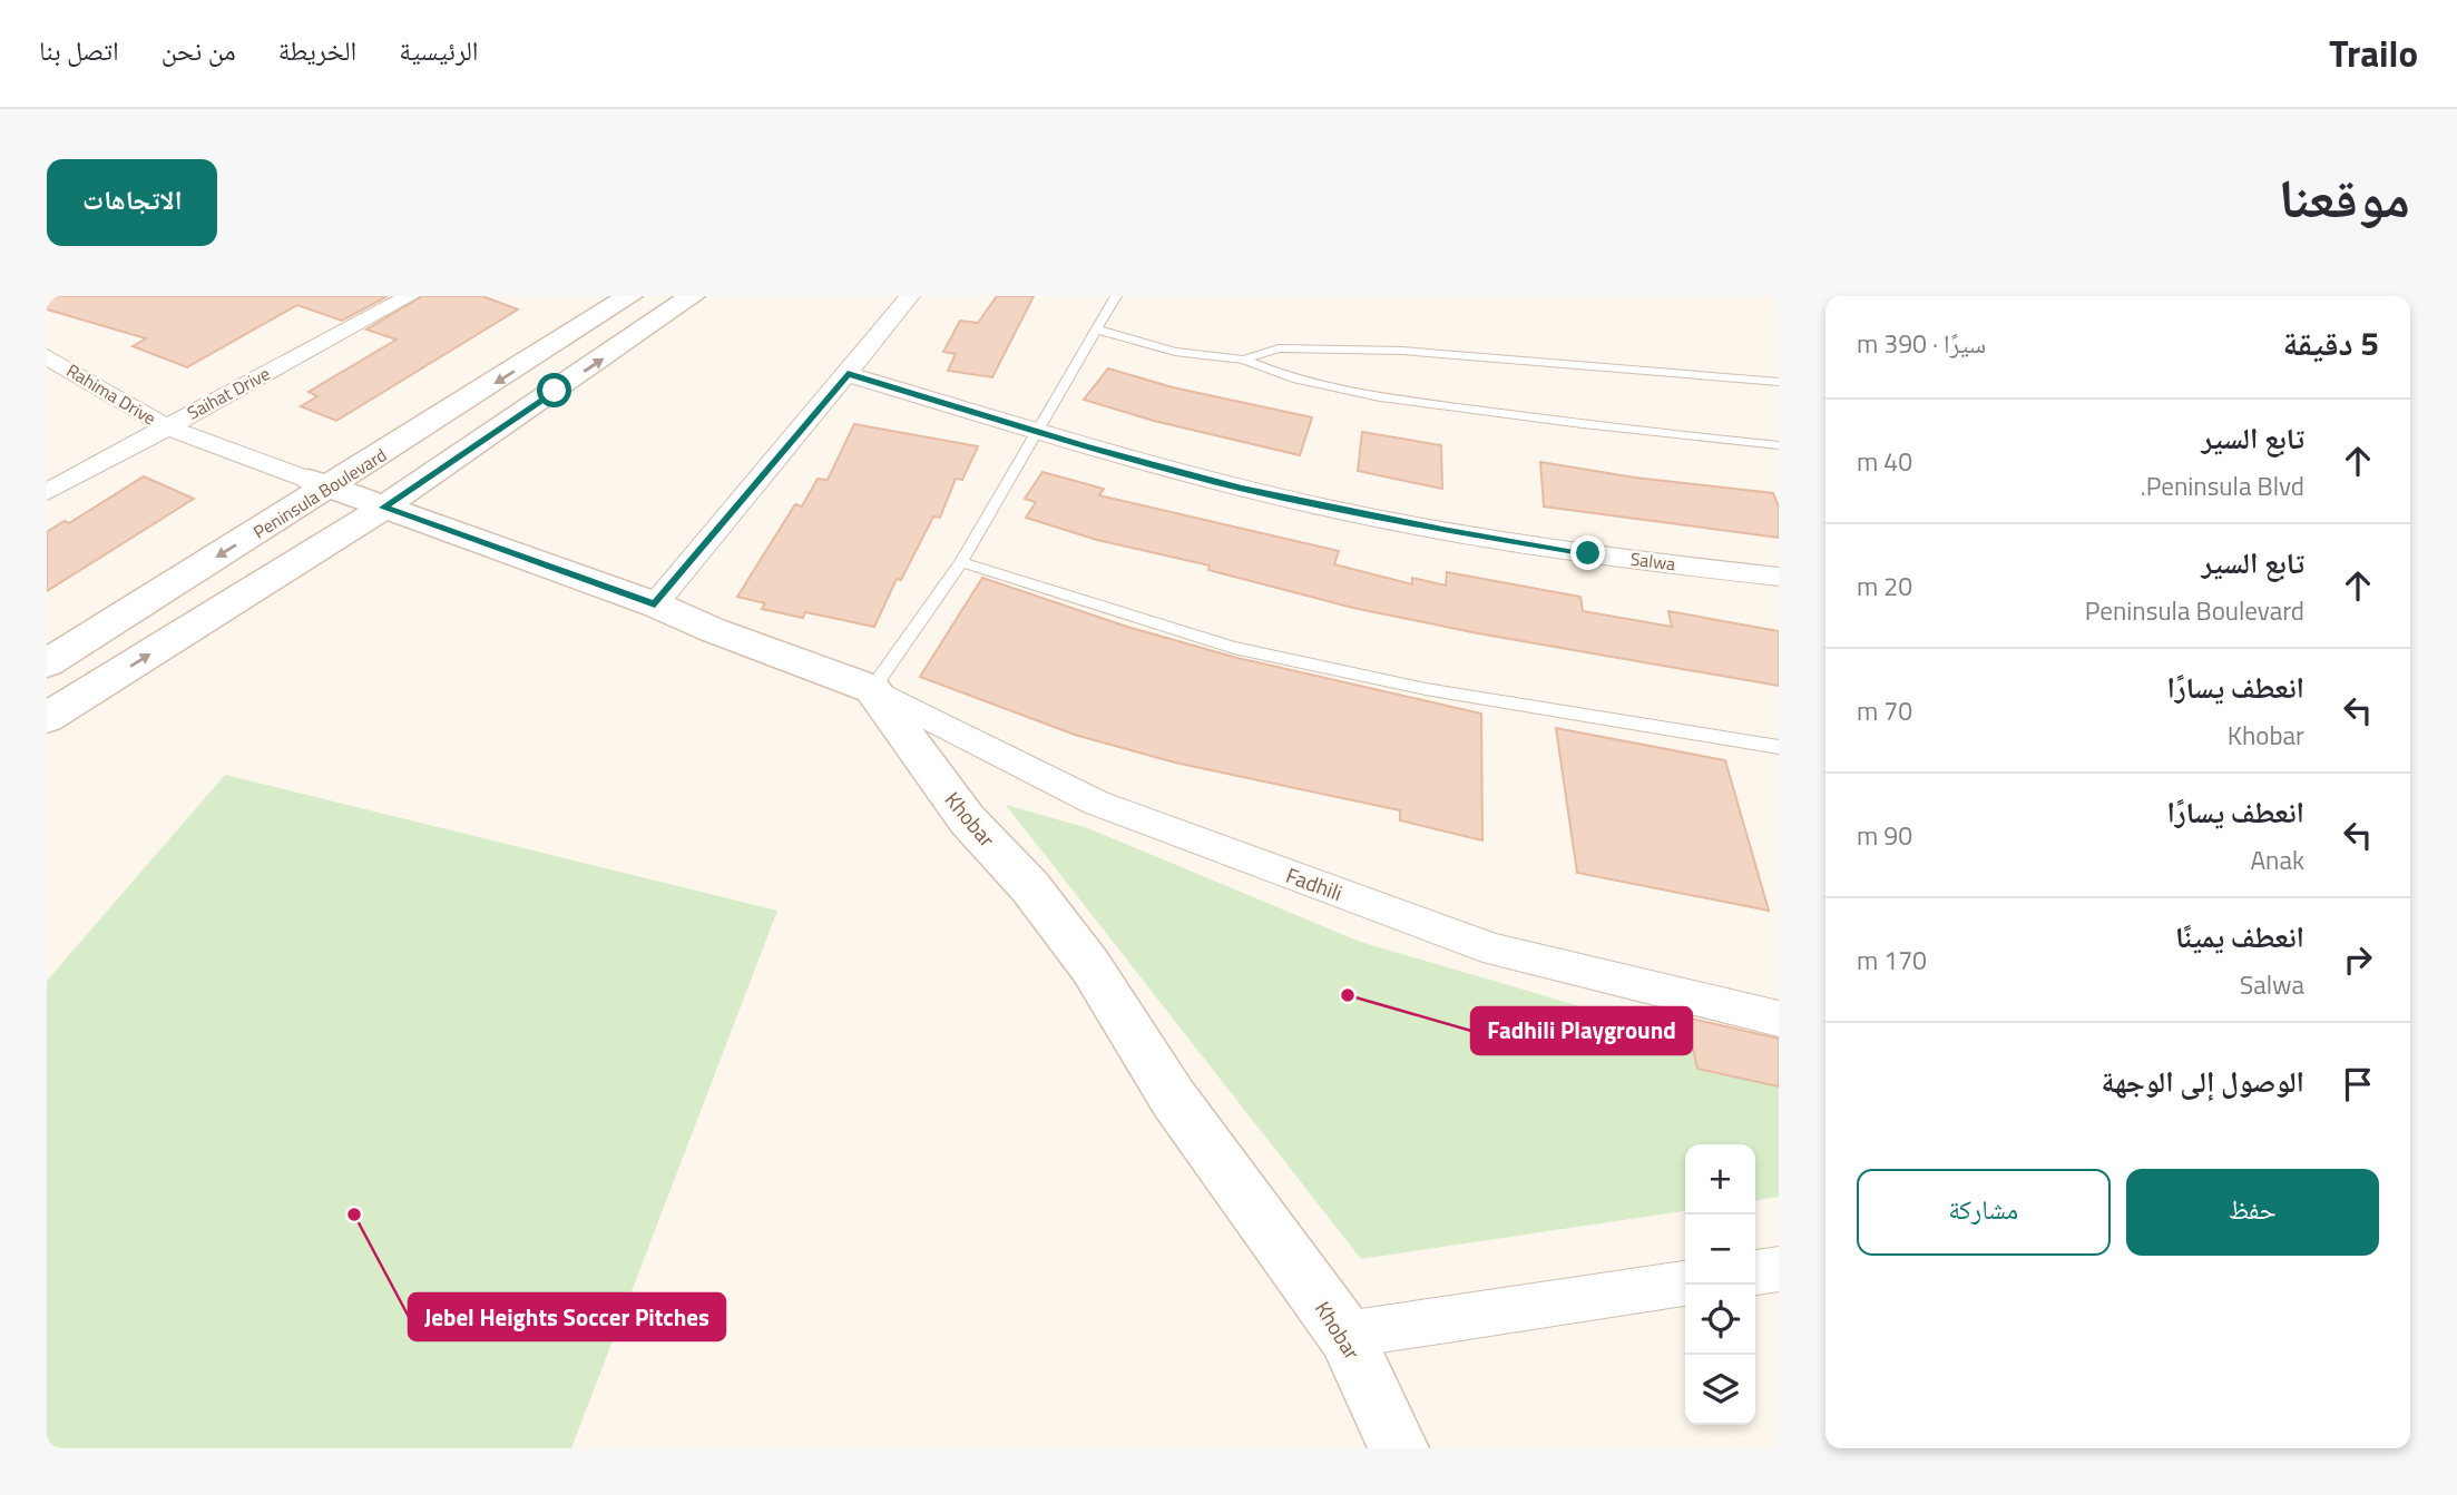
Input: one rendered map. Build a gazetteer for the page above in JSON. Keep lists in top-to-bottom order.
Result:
{
  "streets": {
    "main road": ["Peninsula Boulevard", "Khobar"],
    "street": [
      "Saihat Drive",
      "Rahima Drive",
      "Salwa",
      "Fadhili"
    ]
  },
  "crossings": [
    ["Saihat Drive", "Rahima Drive"],
    ["Rahima Drive", "Peninsula Boulevard"],
    ["Khobar", "Fadhili"]
  ],
  "places": ["Fadhili Playground", "Jebel Heights Soccer Pitches"],
  "page": {
    "header": "Trailo",
    "nav": [
      "الرئيسية",
      "الخريطة",
      "من نحن",
      "اتصل بنا"
    ],
    "title": "موقعنا",
    "buttons": [
      "الاتجاهات",
      ["حفظ", "مشاركة"]
    ],
    "heading": ["5 دقيقة", "سيرًا · 390 m"],
    "list": [
      ["تابع السير", "Peninsula Blvd.", "40 m"],
      ["تابع السير", "Peninsula Boulevard", "20 m"],
      ["انعطف يسارًا", "Khobar", "70 m"],
      ["انعطف يسارًا", "Anak", "90 m"],
      ["انعطف يمينًا", "Salwa", "170 m"],
      "الوصول إلى الوجهة"
    ],
    "map_buttons": ["+", "−"]
  }
}
